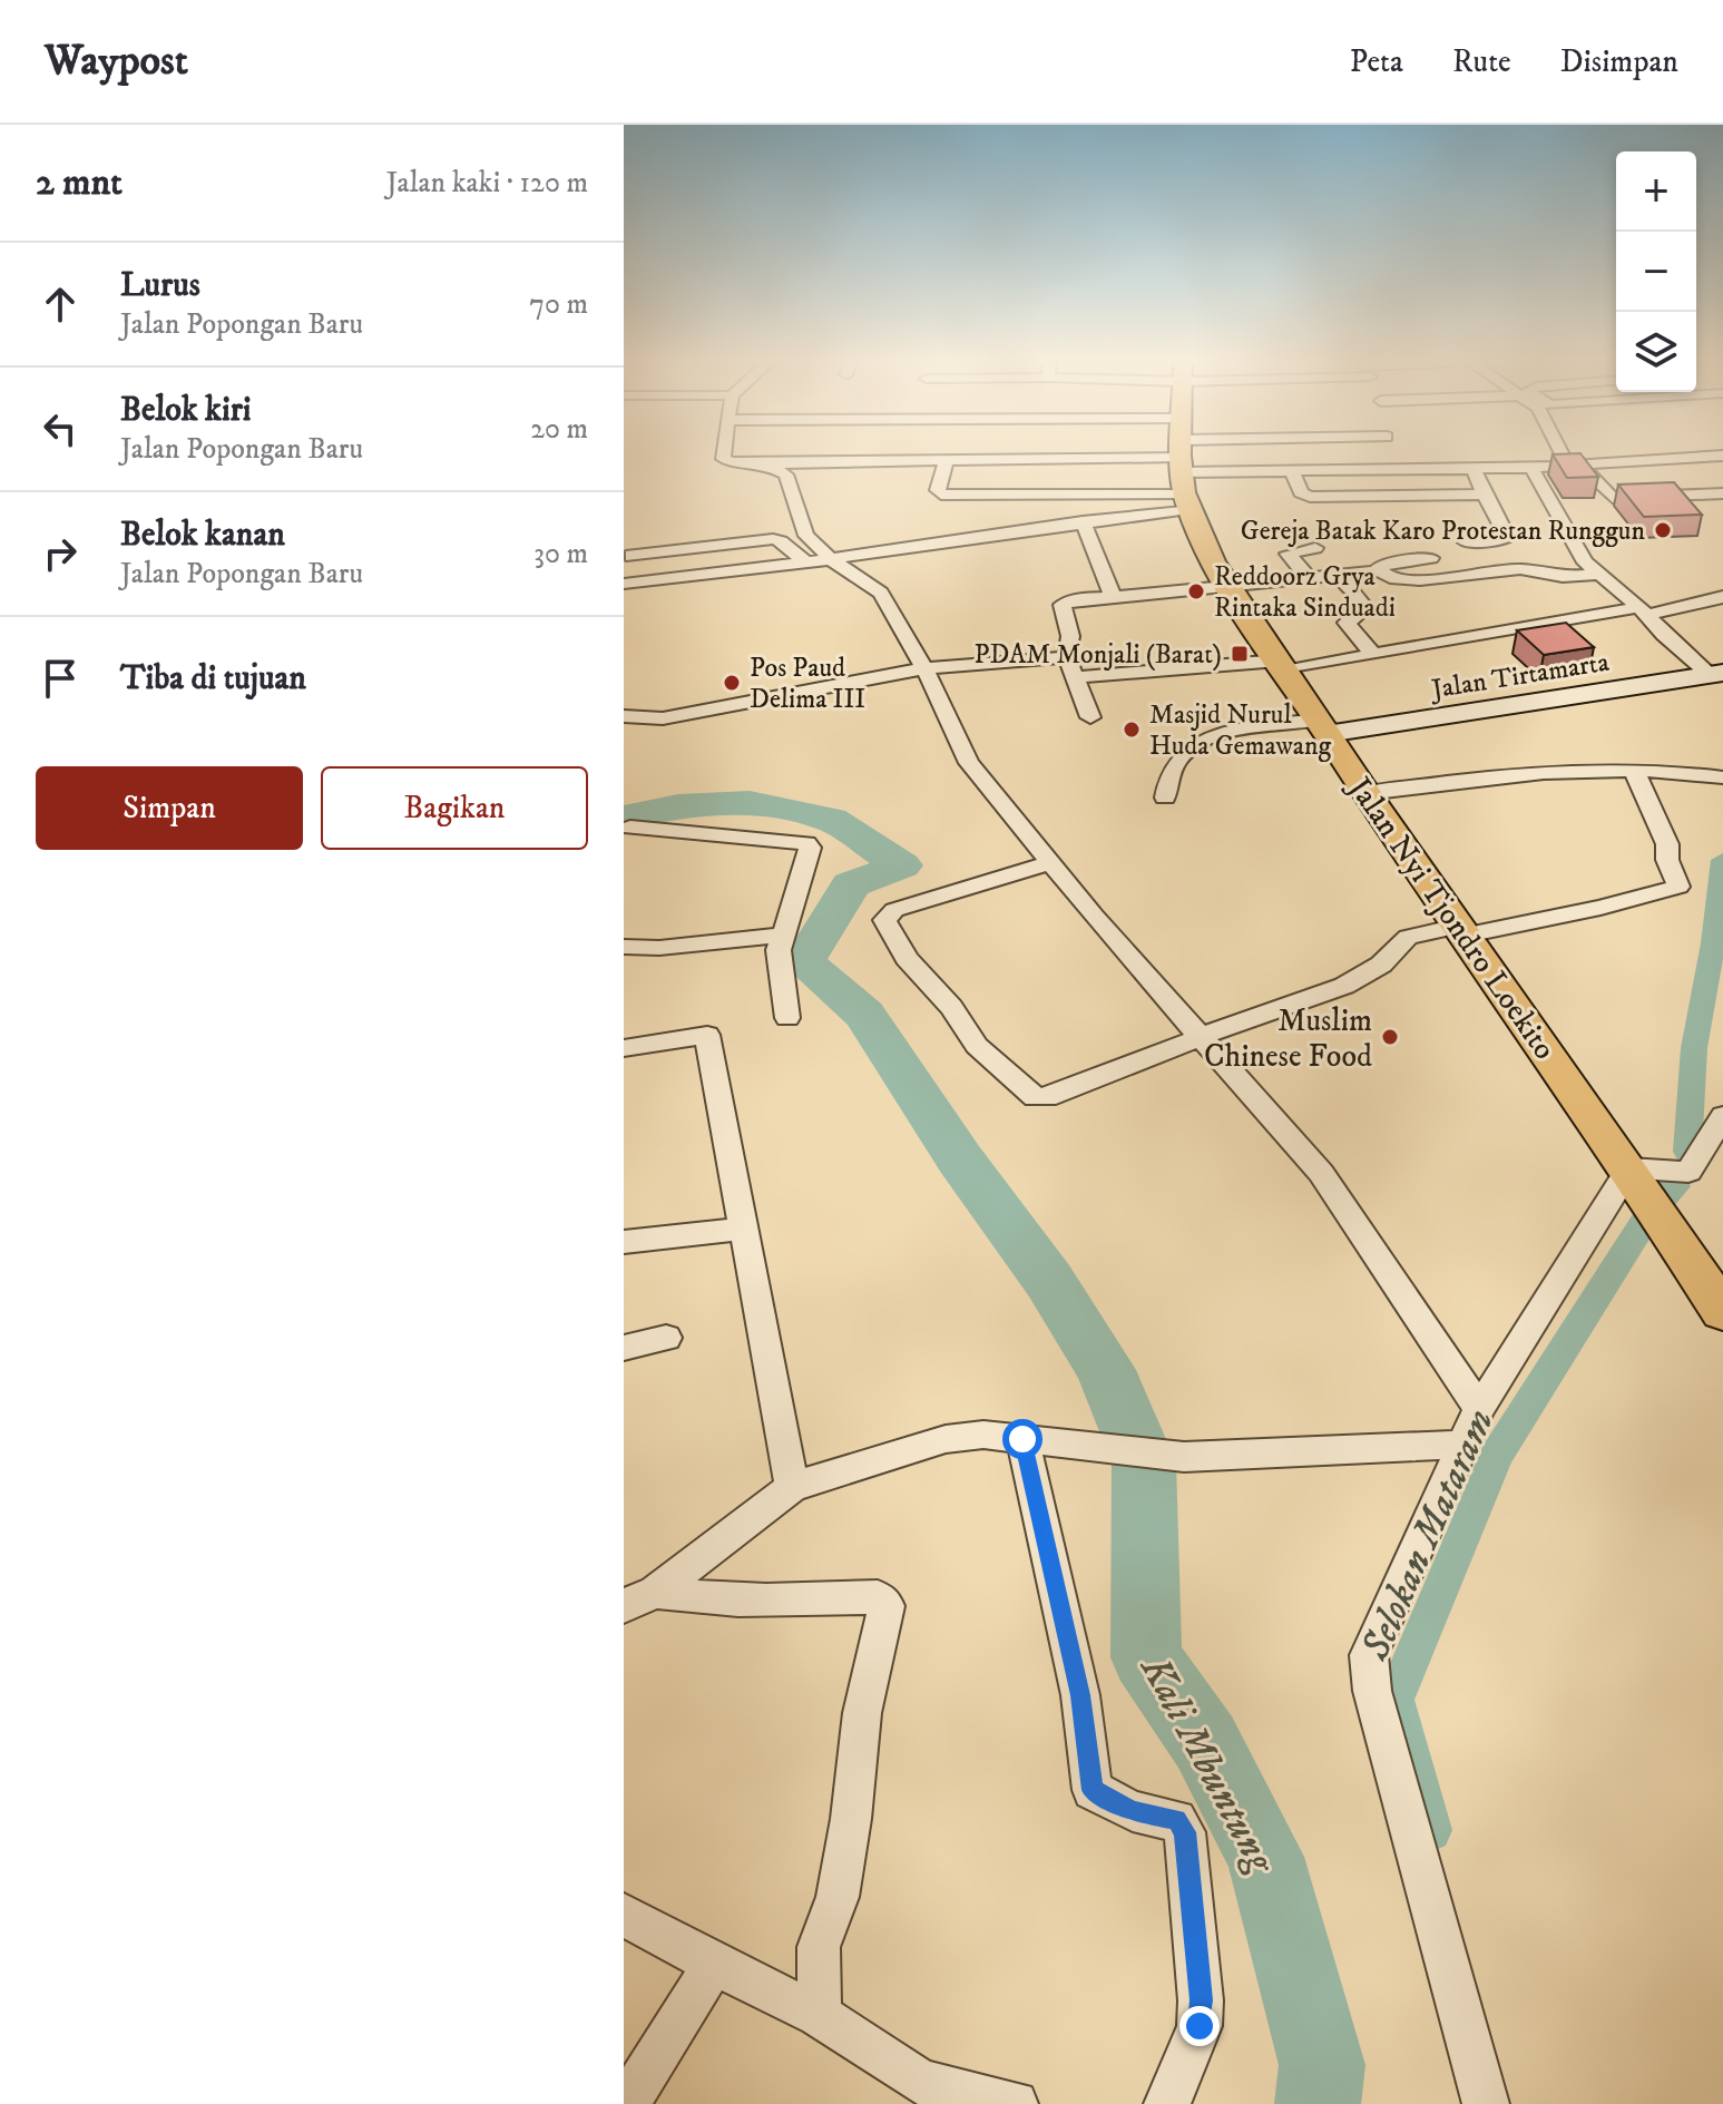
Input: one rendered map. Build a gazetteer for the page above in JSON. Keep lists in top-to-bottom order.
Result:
{
  "streets": {
    "main road": ["Jalan Nyi Tjondro Loekito"],
    "street": ["Jalan Tirtamarta"]
  },
  "crossings": [
    ["Jalan Tirtamarta", "Jalan Nyi Tjondro Loekito"]
  ],
  "water": ["Selokan Mataram", "Kali Mbuntung"],
  "places": {
    "other": [
      "Gereja Batak Karo Protestan Runggun",
      "Reddoorz Grya Rintaka Sinduadi",
      "Pos Paud Delima III",
      "Masjid Nurul Huda Gemawang",
      "Muslim Chinese Food"
    ],
    "transit": ["PDAM Monjali (Barat)"]
  },
  "page": {
    "header": "Waypost",
    "nav": ["Peta", "Rute", "Disimpan"],
    "heading": ["2 mnt", "Jalan kaki · 120 m"],
    "map_buttons": ["+", "−"],
    "list": [
      ["Lurus", "Jalan Popongan Baru", "70 m"],
      ["Belok kiri", "Jalan Popongan Baru", "20 m"],
      ["Belok kanan", "Jalan Popongan Baru", "30 m"],
      "Tiba di tujuan"
    ],
    "buttons": ["Simpan", "Bagikan"]
  }
}
